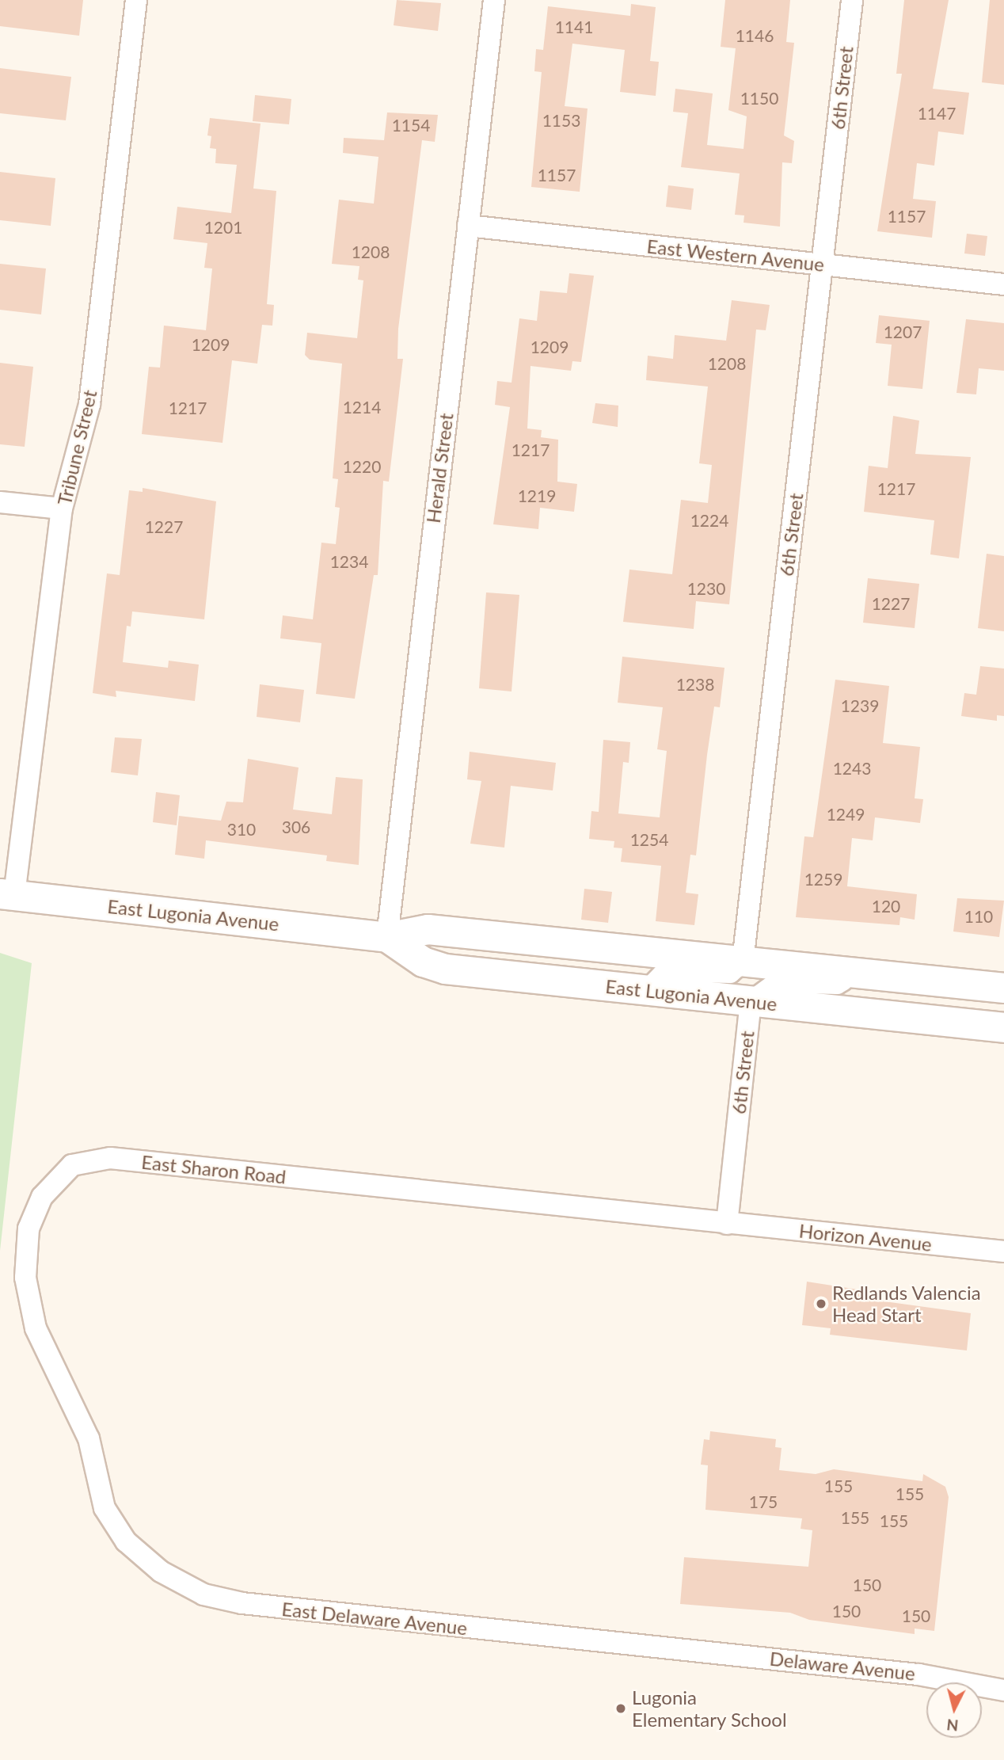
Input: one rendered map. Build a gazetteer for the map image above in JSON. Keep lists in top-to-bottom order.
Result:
{
  "streets": {
    "main road": ["East Lugonia Avenue"],
    "street": [
      "6th Street",
      "East Western Avenue",
      "Tribune Street",
      "Herald Street",
      "East Sharon Road",
      "Horizon Avenue",
      "East Delaware Avenue",
      "Delaware Avenue"
    ]
  },
  "crossings": [
    ["6th Street", "East Western Avenue"],
    ["6th Street", "East Lugonia Avenue"],
    ["6th Street", "East Sharon Road"],
    ["6th Street", "Horizon Avenue"],
    ["East Western Avenue", "Herald Street"],
    ["Tribune Street", "East Lugonia Avenue"],
    ["Herald Street", "East Lugonia Avenue"],
    ["East Sharon Road", "Horizon Avenue"],
    ["East Sharon Road", "East Delaware Avenue"],
    ["East Delaware Avenue", "Delaware Avenue"]
  ],
  "places": ["Redlands Valencia Head Start", "Lugonia Elementary School"],
  "house_numbers": [
    "1141",
    "1146",
    "1150",
    "1147",
    "1153",
    "1154",
    "1157",
    "1157",
    "1201",
    "1208",
    "1207",
    "1209",
    "1209",
    "1208",
    "1214",
    "1217",
    "1217",
    "1220",
    "1217",
    "1219",
    "1224",
    "1227",
    "1234",
    "1230",
    "1227",
    "1238",
    "1239",
    "1243",
    "1249",
    "306",
    "310",
    "1254",
    "1259",
    "120",
    "110",
    "155",
    "155",
    "175",
    "155",
    "155",
    "150",
    "150",
    "150"
  ],
  "north": "bottom"
}
